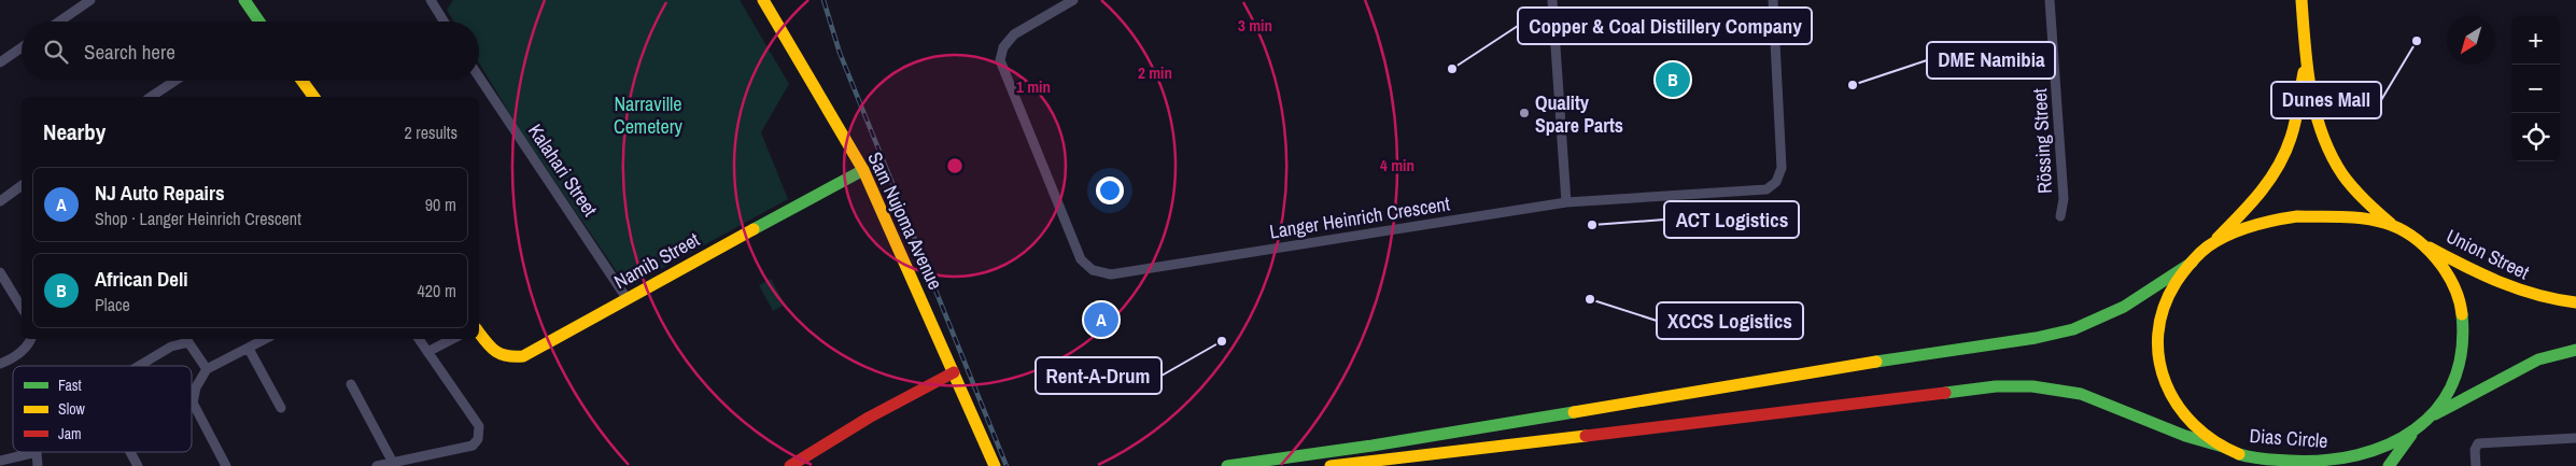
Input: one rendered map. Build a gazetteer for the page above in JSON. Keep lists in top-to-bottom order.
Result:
{
  "streets": {
    "main road": [
      "Sam Nujoma Avenue",
      "Union Street",
      "Namib Street",
      "Dias Circle"
    ],
    "street": ["Rössing Street", "Kalahari Street", "Langer Heinrich Crescent"]
  },
  "crossings": [
    ["Kalahari Street", "Namib Street"],
    ["Sam Nujoma Avenue", "Namib Street"],
    ["Union Street", "Dias Circle"]
  ],
  "parks": ["Narraville Cemetery"],
  "places": [
    "Dunes Mall",
    "Copper & Coal Distillery Company",
    "DME Namibia",
    "Quality Spare Parts",
    "ACT Logistics",
    "XCCS Logistics",
    "Rent-A-Drum"
  ],
  "legend": ["Fast", "Slow", "Jam"],
  "north": "bottom left",
  "page": {
    "map_buttons": ["+", "−"],
    "search": "Search here",
    "pins": ["B", "A"],
    "heading": ["Nearby", "2 results"],
    "list": [
      {
        "mark": "A",
        "name": "NJ Auto Repairs",
        "note": "Shop · Langer Heinrich Crescent",
        "value": "90 m"
      },
      {
        "mark": "B",
        "name": "African Deli",
        "note": "Place",
        "value": "420 m"
      }
    ]
  },
  "rings": [
    "3 min",
    "2 min",
    "1 min",
    "4 min"
  ]
}
